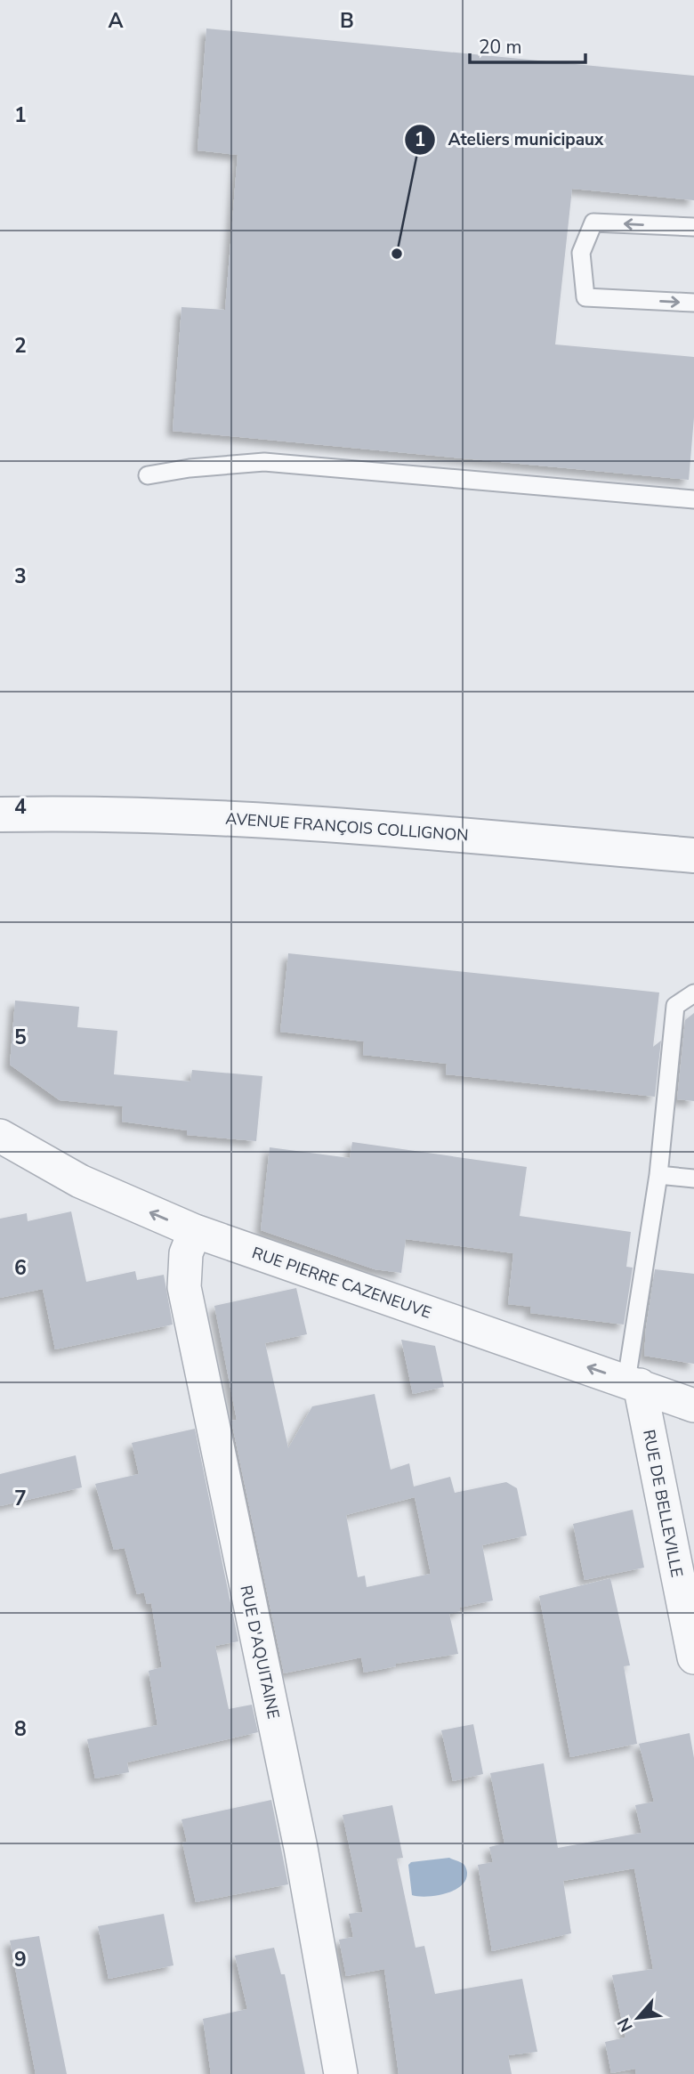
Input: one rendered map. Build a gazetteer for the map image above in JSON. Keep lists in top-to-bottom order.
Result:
{
  "streets": {
    "street": [
      "AVENUE FRANÇOIS COLLIGNON",
      "RUE PIERRE CAZENEUVE",
      "RUE DE BELLEVILLE",
      "RUE D'AQUITAINE"
    ]
  },
  "crossings": [
    ["RUE PIERRE CAZENEUVE", "RUE DE BELLEVILLE"],
    ["RUE PIERRE CAZENEUVE", "RUE D'AQUITAINE"]
  ],
  "one_way": ["RUE PIERRE CAZENEUVE"],
  "places": ["Ateliers municipaux"],
  "scale_bar": "20 m",
  "north": "bottom left",
  "grid": {
    "columns": ["A", "B"],
    "rows": [
      "1",
      "2",
      "3",
      "4",
      "5",
      "6",
      "7",
      "8",
      "9"
    ]
  }
}
